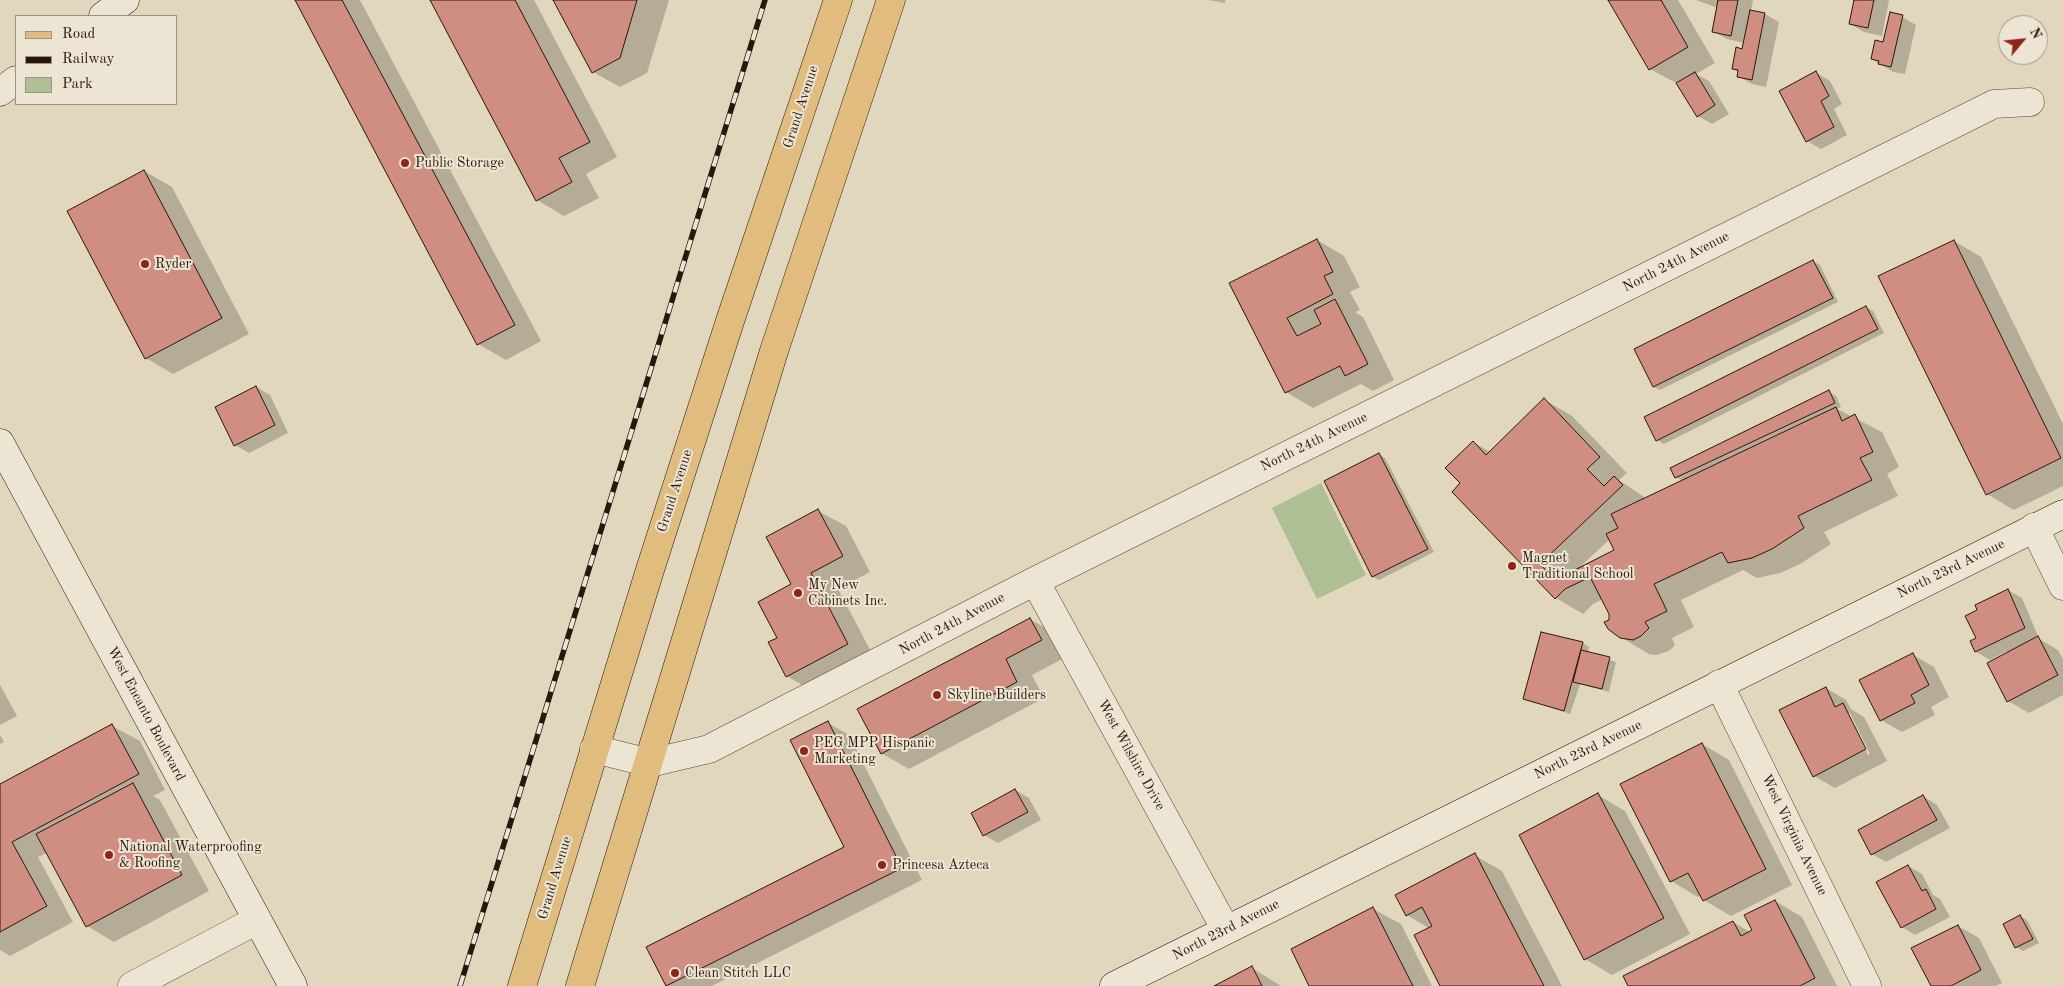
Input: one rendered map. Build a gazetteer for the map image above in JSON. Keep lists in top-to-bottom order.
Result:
{
  "streets": {
    "main road": ["Grand Avenue"],
    "street": [
      "North 24th Avenue",
      "North 23rd Avenue",
      "West Encanto Boulevard",
      "West Wilshire Drive",
      "West Virginia Avenue"
    ]
  },
  "crossings": [
    ["Grand Avenue", "North 24th Avenue"],
    ["North 24th Avenue", "West Wilshire Drive"],
    ["North 23rd Avenue", "West Wilshire Drive"],
    ["North 23rd Avenue", "West Virginia Avenue"]
  ],
  "places": [
    "Public Storage",
    "Ryder",
    "Magnet Traditional School",
    "My New Cabinets Inc.",
    "Skyline Builders",
    "PEG MPP Hispanic Marketing",
    "National Waterproofing & Roofing",
    "Princesa Azteca",
    "Clean Stitch LLC"
  ],
  "legend": ["Road", "Railway", "Park"],
  "north": "top right"
}
